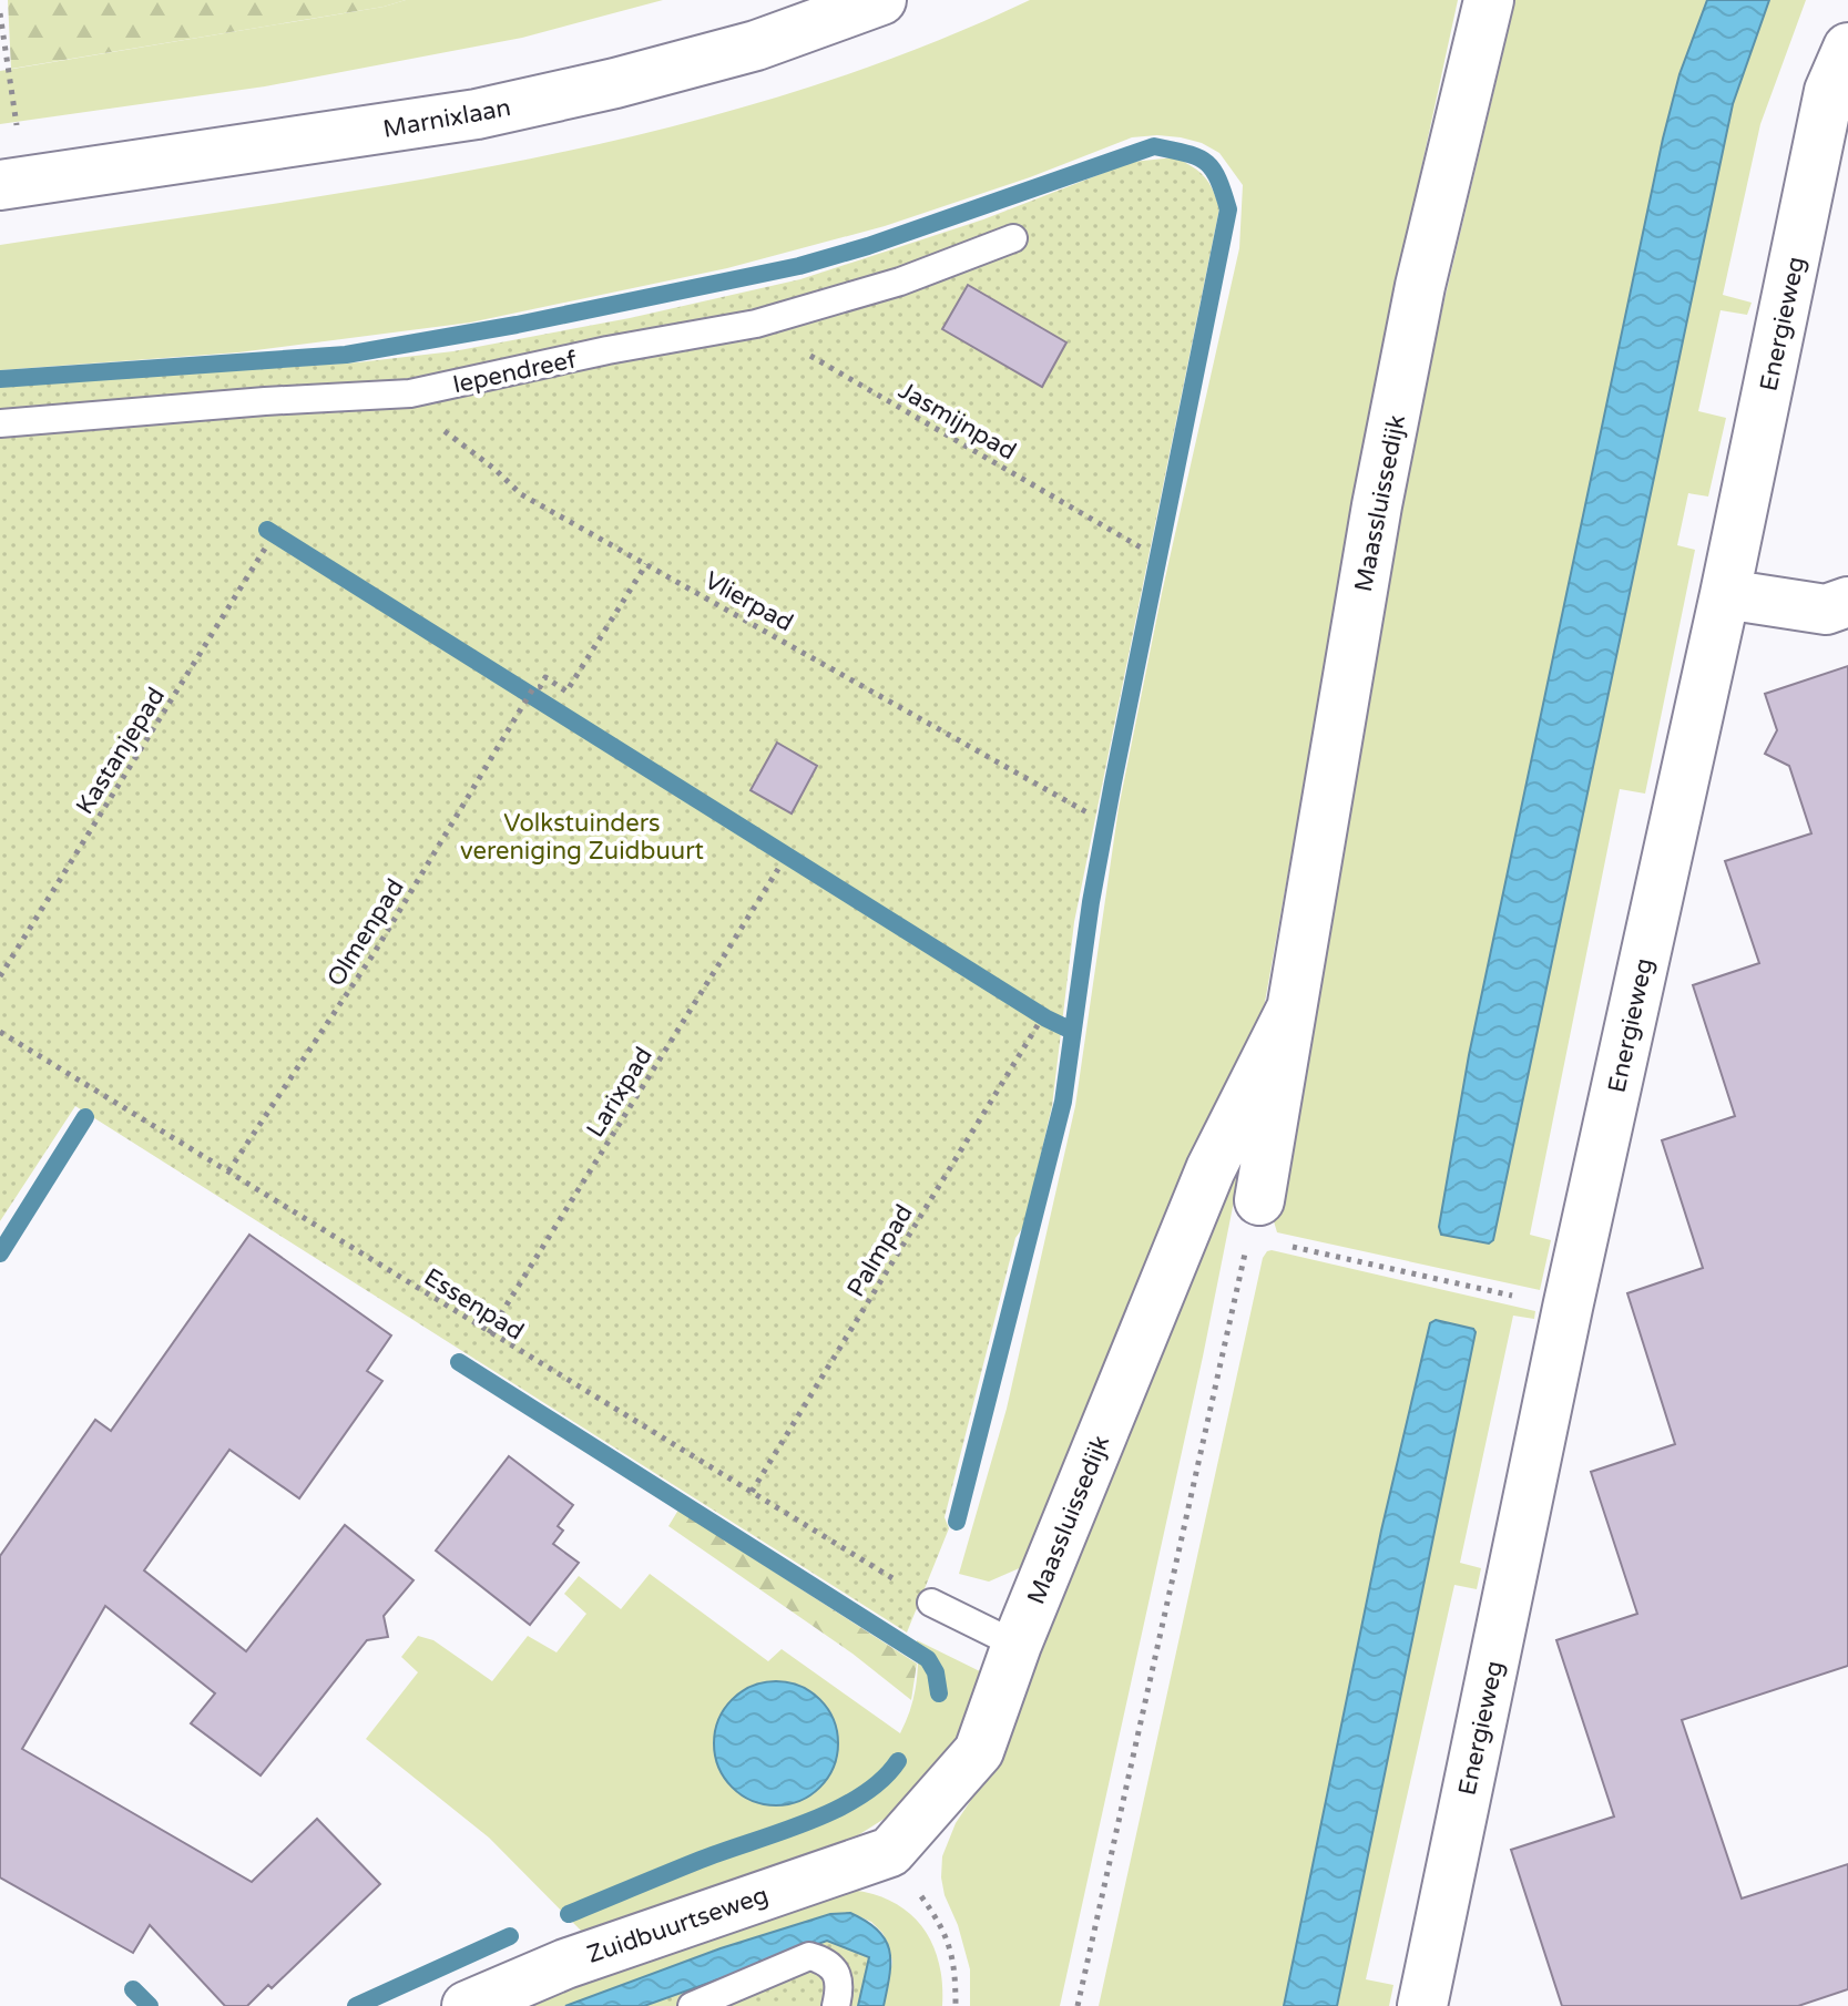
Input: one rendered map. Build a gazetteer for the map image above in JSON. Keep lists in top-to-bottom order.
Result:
{
  "streets": {
    "street": [
      "Marnixlaan",
      "Energieweg",
      "Maassluissedijk",
      "Zuidbuurtseweg"
    ],
    "lane": ["Iependreef"],
    "path": [
      "Jasmijnpad",
      "Vlierpad",
      "Kastanjepad",
      "Olmenpad",
      "Larixpad",
      "Palmpad",
      "Essenpad"
    ]
  },
  "crossings": [
    ["Iependreef", "Jasmijnpad"],
    ["Iependreef", "Vlierpad"],
    ["Maassluissedijk", "Zuidbuurtseweg"],
    ["Vlierpad", "Olmenpad"],
    ["Olmenpad", "Essenpad"],
    ["Larixpad", "Essenpad"],
    ["Palmpad", "Essenpad"]
  ],
  "parks": ["Volkstuinders vereniging Zuidbuurt"]
}
